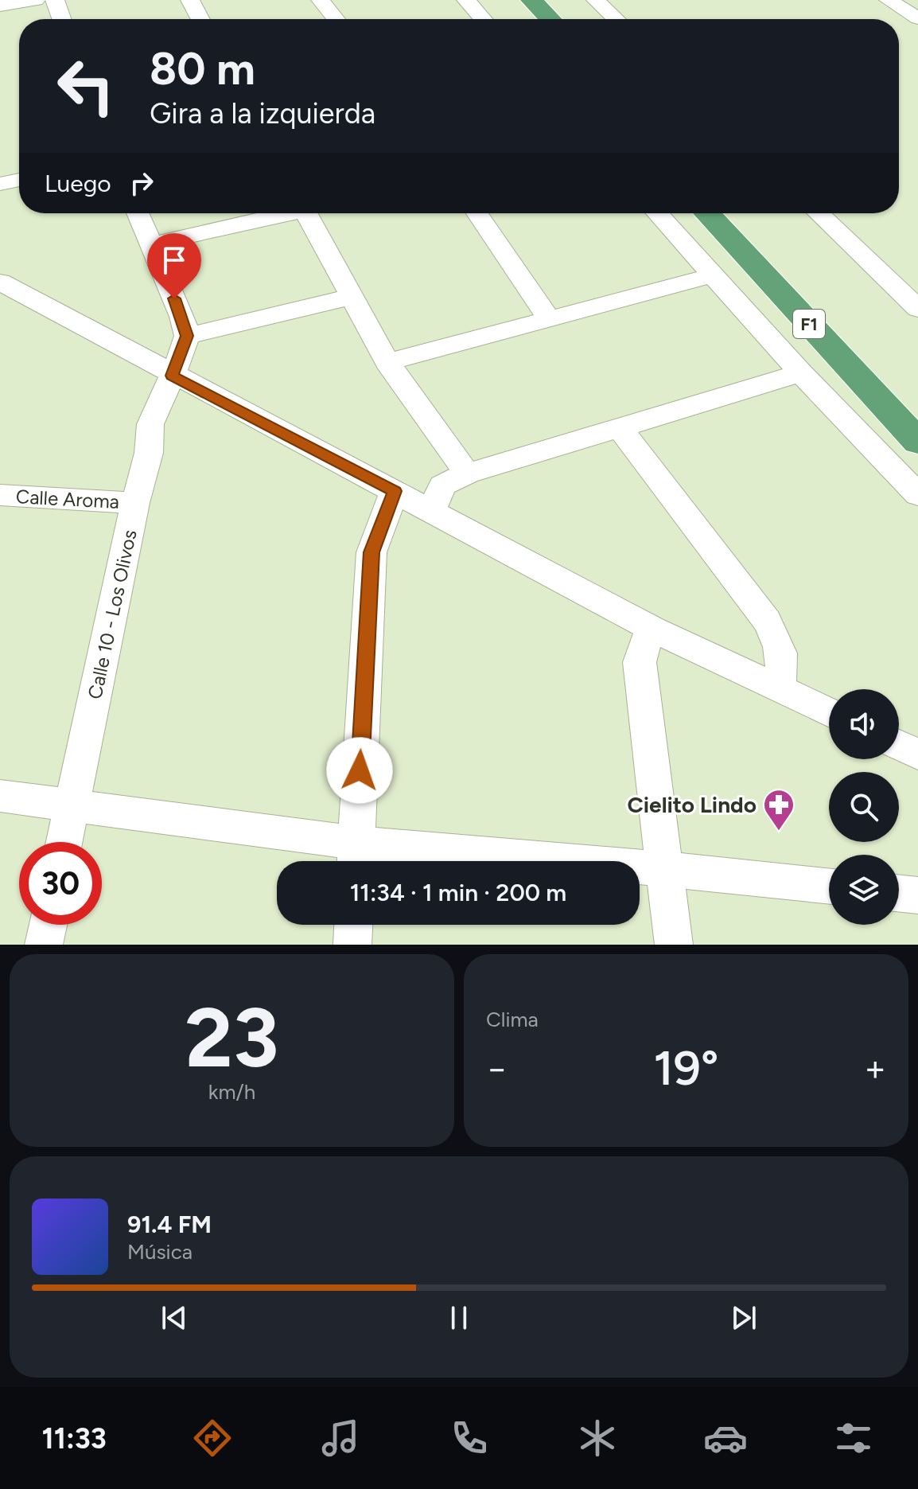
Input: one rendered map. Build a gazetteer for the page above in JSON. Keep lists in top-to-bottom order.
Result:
{
  "streets": {
    "highway": ["F1"],
    "street": ["Calle Aroma", "Calle 10 - Los Olivos"]
  },
  "crossings": [
    ["Calle Aroma", "Calle 10 - Los Olivos"]
  ],
  "places": {
    "pharmacy": ["Cielito Lindo"]
  },
  "page": {
    "turn": ["80 m", "Gira a la izquierda"],
    "then": "Luego",
    "limit": "30",
    "trip": "11:34 · 1 min · 200 m",
    "tile": [
      ["23", "km/h"],
      "Clima"
    ],
    "heat": ["−", "19°", "+"],
    "song": ["91.4 FM", "Música"],
    "tabs": "11:33"
  }
}
